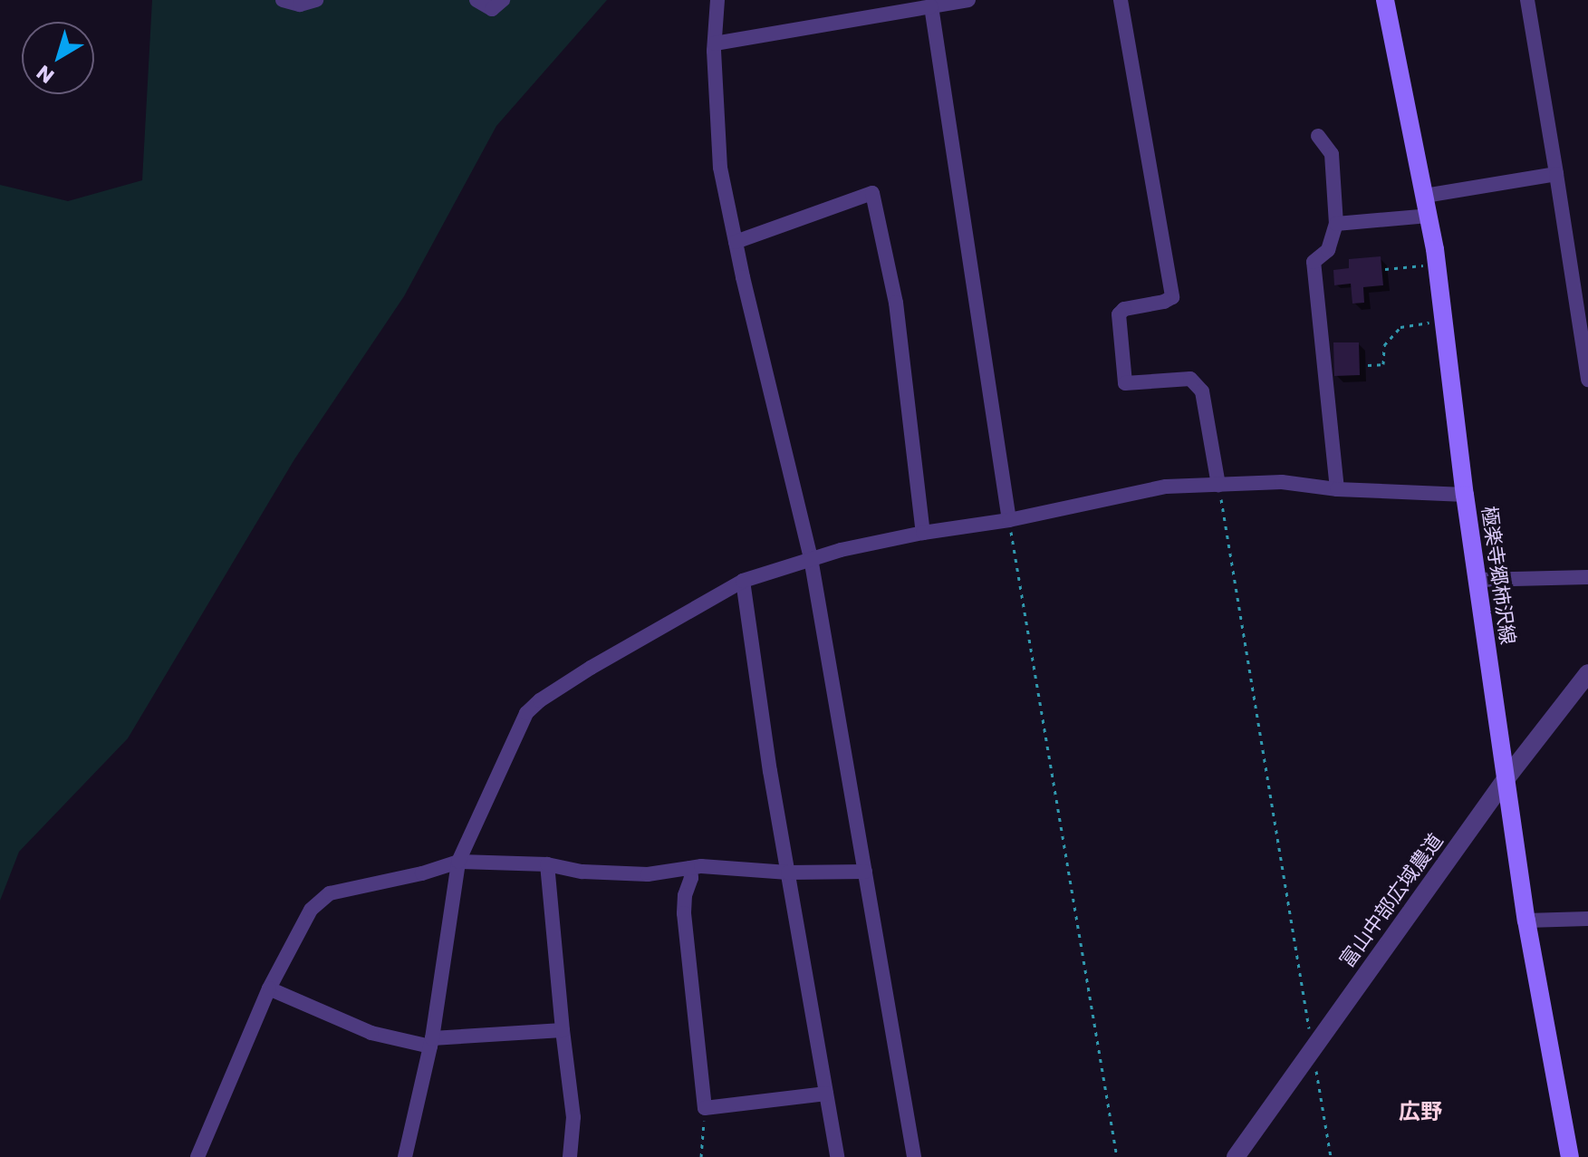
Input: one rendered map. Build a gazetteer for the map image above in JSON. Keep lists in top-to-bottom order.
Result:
{
  "streets": {
    "main road": ["極楽寺郷柿沢線"],
    "street": ["富山中部広域農道"]
  },
  "crossings": [
    ["極楽寺郷柿沢線", "富山中部広域農道"]
  ],
  "districts": ["広野"],
  "north": "bottom left"
}
